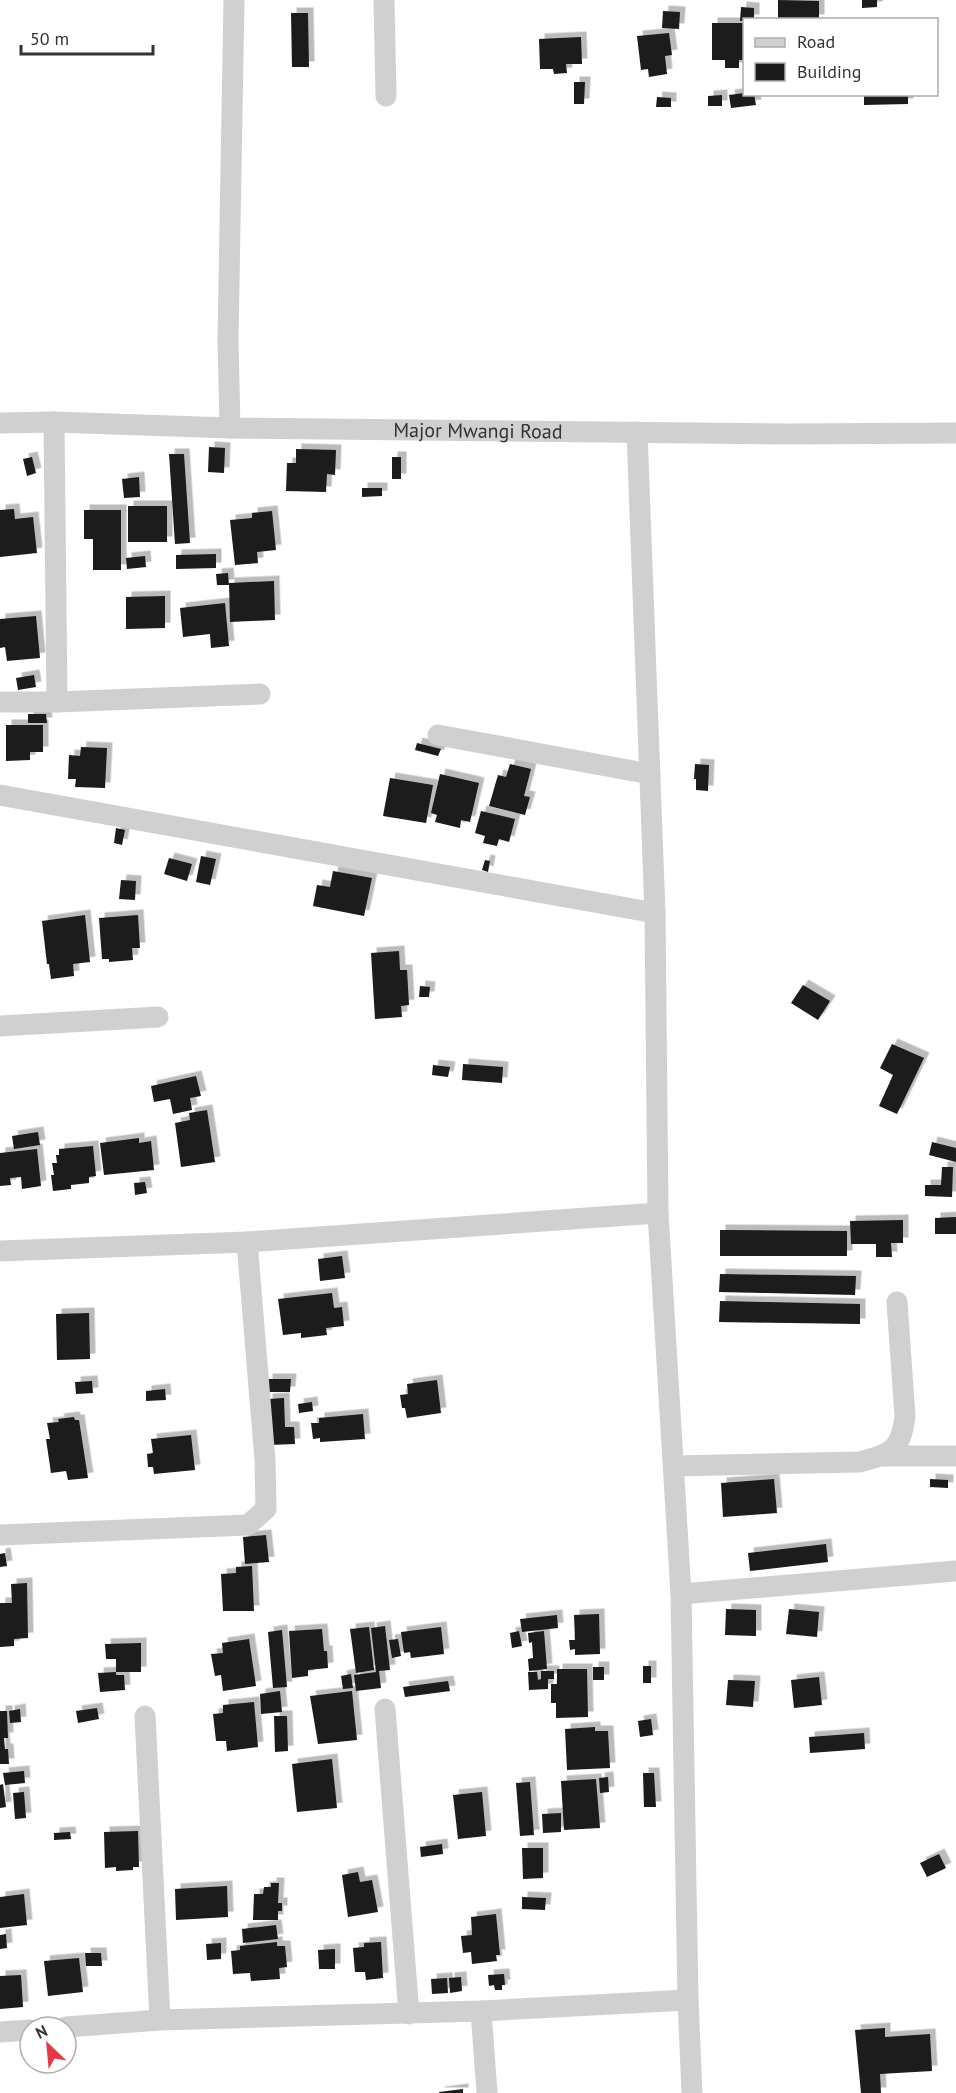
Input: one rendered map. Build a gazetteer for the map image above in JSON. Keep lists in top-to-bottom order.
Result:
{
  "streets": {
    "street": ["Major Mwangi Road"]
  },
  "legend": ["Road", "Building"],
  "scale_bar": "50 m",
  "north": "top left"
}
